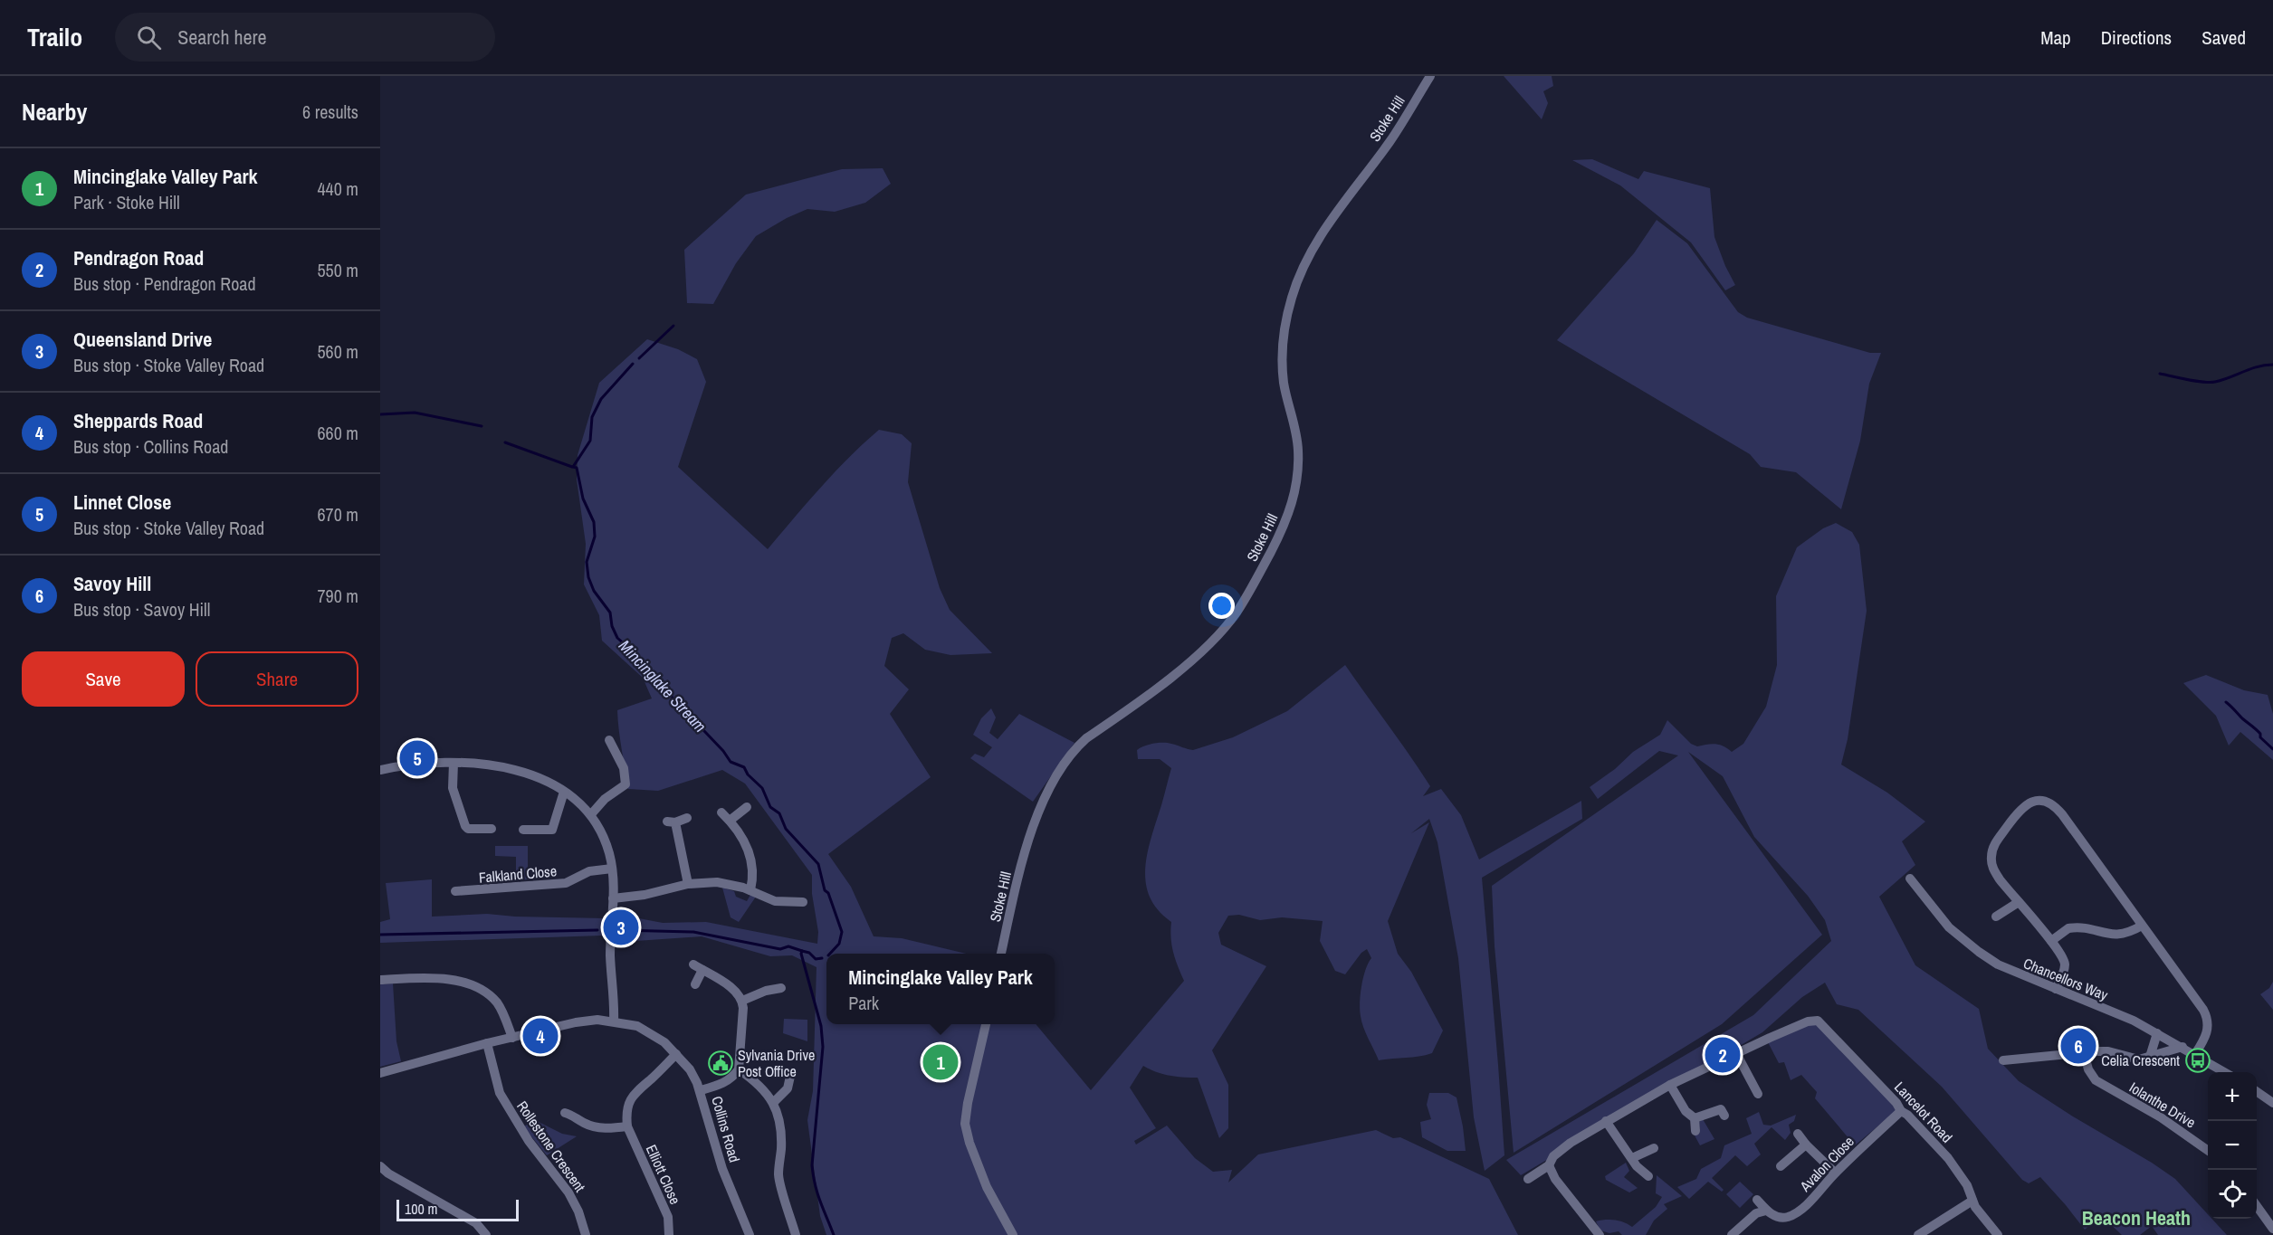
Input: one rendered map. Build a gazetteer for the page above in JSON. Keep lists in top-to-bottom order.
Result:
{
  "streets": {
    "street": [
      "Stoke Hill",
      "Falkland Close",
      "Chancellors Way",
      "Iolanthe Drive",
      "Lancelot Road",
      "Collins Road",
      "Rollestone Crescent",
      "Avalon Close",
      "Elliott Close"
    ]
  },
  "crossings": [
    ["Lancelot Road", "Avalon Close"],
    ["Collins Road", "Rollestone Crescent"]
  ],
  "districts": ["Beacon Heath"],
  "water": ["Mincinglake Stream"],
  "places": {
    "bus stop": ["Celia Crescent"],
    "public building": ["Sylvania Drive Post Office"]
  },
  "scale_bar": "100 m",
  "page": {
    "header": "Trailo",
    "search": "Search here",
    "nav": ["Map", "Directions", "Saved"],
    "heading": ["Nearby", "6 results"],
    "list": [
      {
        "mark": "1",
        "name": "Mincinglake Valley Park",
        "note": "Park · Stoke Hill",
        "value": "440 m"
      },
      {
        "mark": "2",
        "name": "Pendragon Road",
        "note": "Bus stop · Pendragon Road",
        "value": "550 m"
      },
      {
        "mark": "3",
        "name": "Queensland Drive",
        "note": "Bus stop · Stoke Valley Road",
        "value": "560 m"
      },
      {
        "mark": "4",
        "name": "Sheppards Road",
        "note": "Bus stop · Collins Road",
        "value": "660 m"
      },
      {
        "mark": "5",
        "name": "Linnet Close",
        "note": "Bus stop · Stoke Valley Road",
        "value": "670 m"
      },
      {
        "mark": "6",
        "name": "Savoy Hill",
        "note": "Bus stop · Savoy Hill",
        "value": "790 m"
      }
    ],
    "buttons": ["Save", "Share"],
    "pins": [
      "5",
      "3",
      "4",
      "6",
      "2",
      "1"
    ],
    "popup": ["Mincinglake Valley Park", "Park"],
    "map_buttons": ["+", "−"],
    "scale": "100 m"
  }
}
